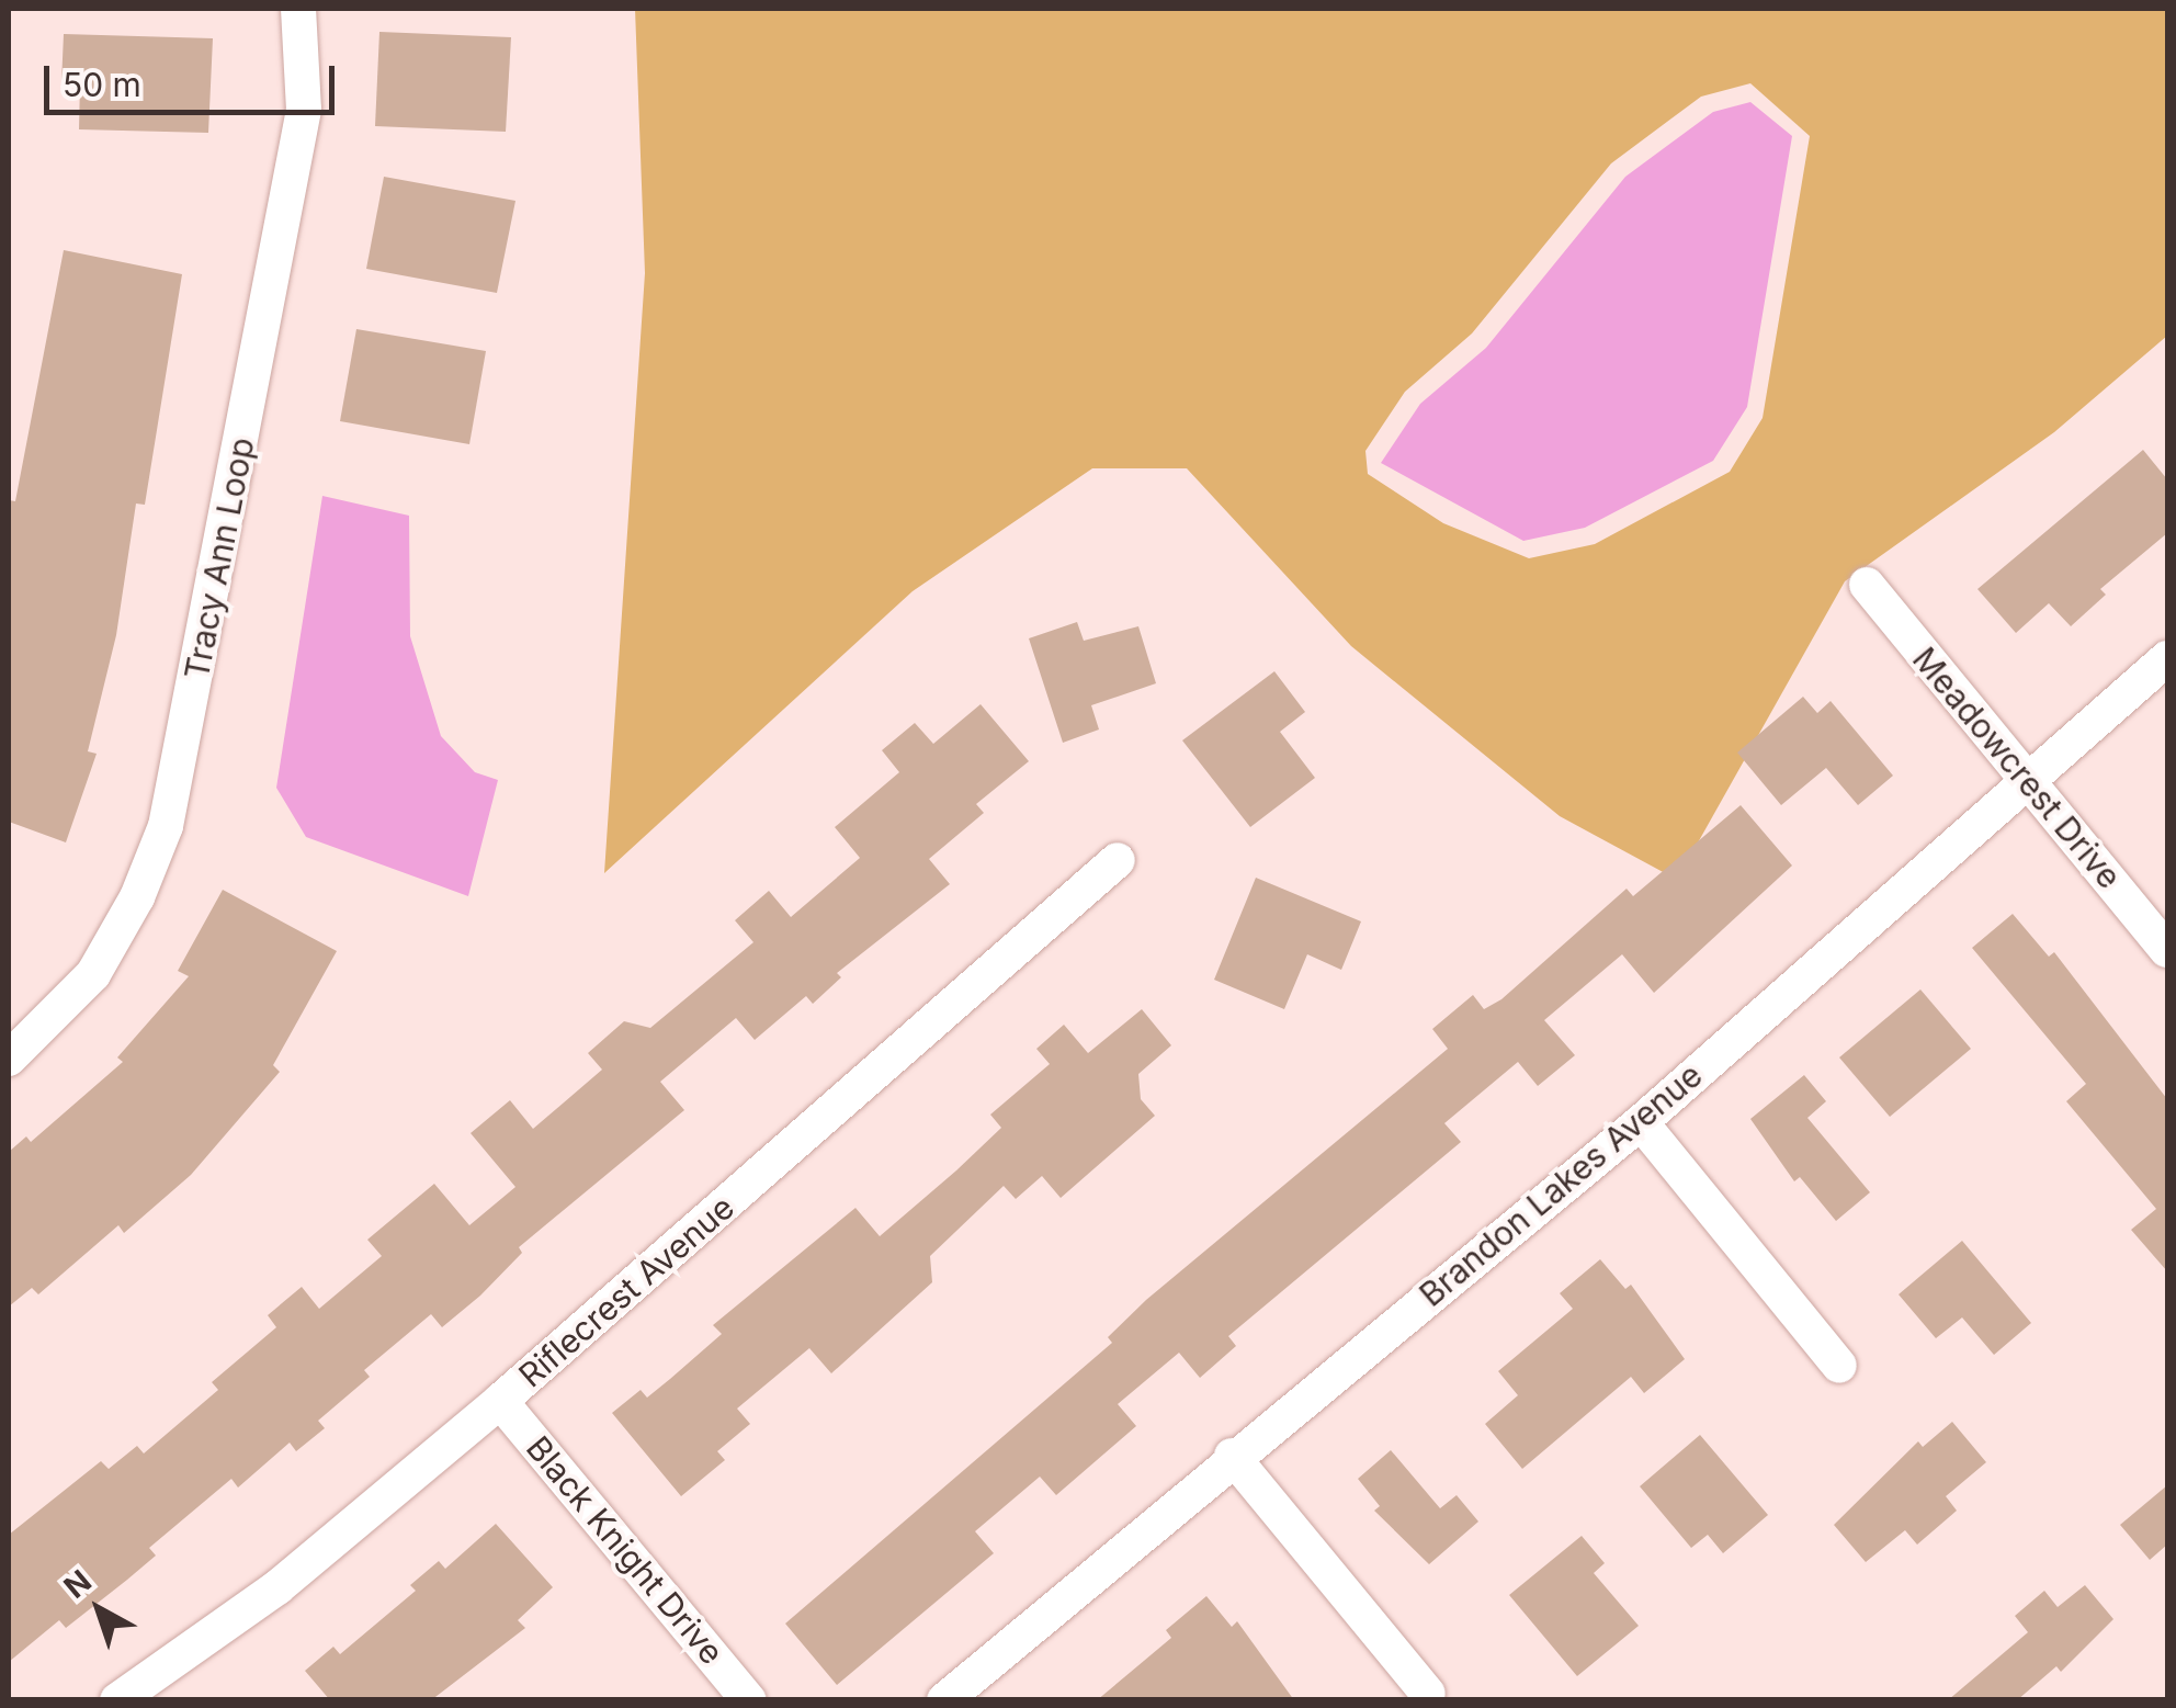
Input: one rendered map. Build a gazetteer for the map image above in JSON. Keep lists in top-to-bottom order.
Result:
{
  "streets": {
    "street": [
      "Tracy Ann Loop",
      "Meadowcrest Drive",
      "Brandon Lakes Avenue",
      "Riflecrest Avenue",
      "Black Knight Drive"
    ]
  },
  "crossings": [
    ["Meadowcrest Drive", "Brandon Lakes Avenue"],
    ["Riflecrest Avenue", "Black Knight Drive"]
  ],
  "scale_bar": "50 m",
  "north": "top left"
}
